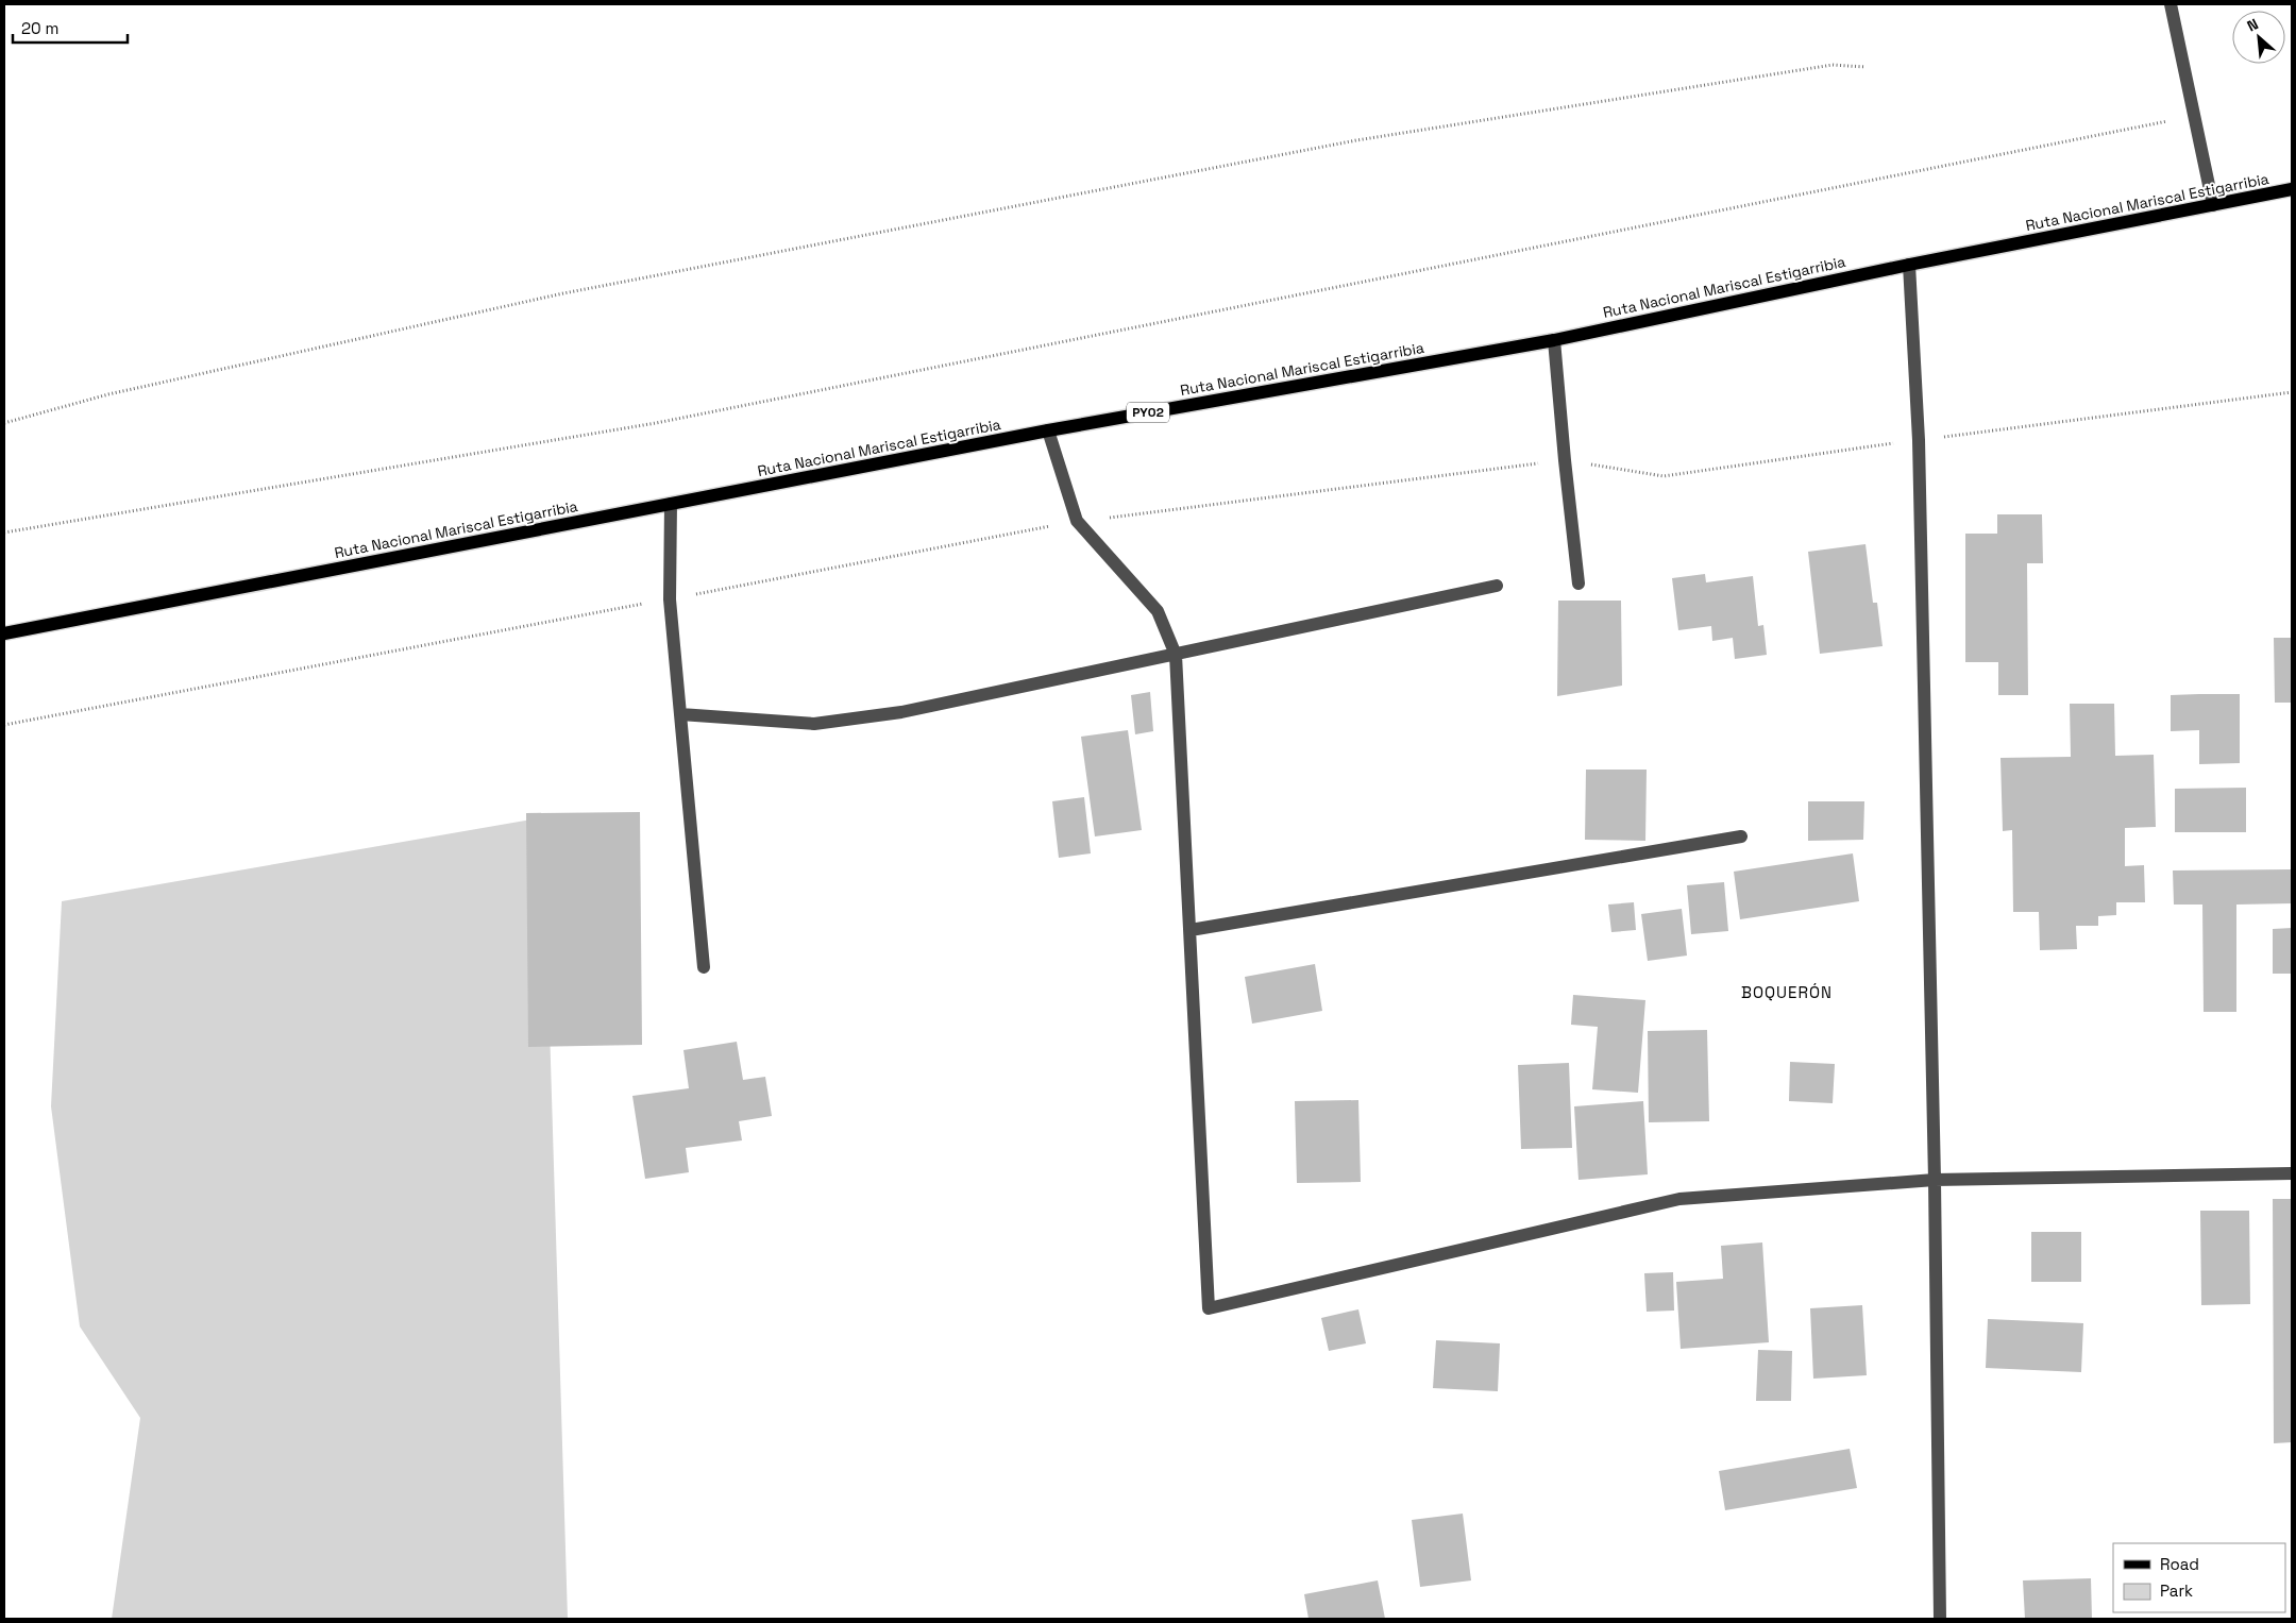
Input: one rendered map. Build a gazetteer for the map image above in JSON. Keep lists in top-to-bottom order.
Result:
{
  "streets": {
    "main road": ["Ruta Nacional Mariscal Estigarribia", "PY02"]
  },
  "districts": ["BOQUERÓN"],
  "legend": ["Road", "Park"],
  "scale_bar": "20 m",
  "north": "top left"
}
